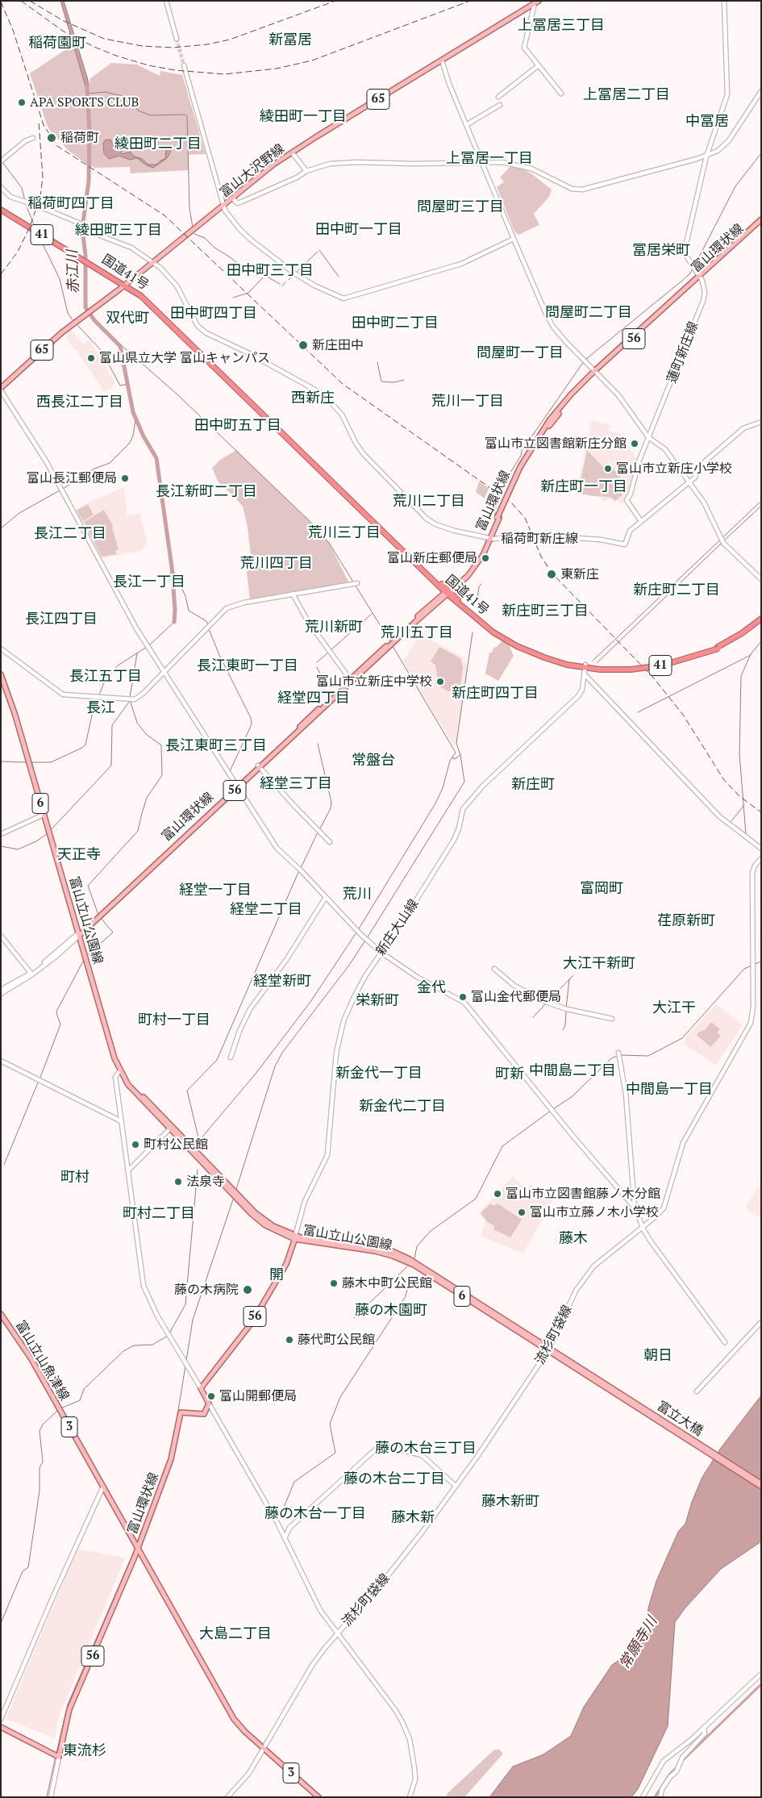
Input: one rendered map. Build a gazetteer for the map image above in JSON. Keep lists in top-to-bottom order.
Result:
{
  "streets": {
    "highway": ["41", "国道41号"],
    "main road": [
      "65",
      "富山大沢野線",
      "富山環状線",
      "56",
      "6",
      "富山立山公園線",
      "富山立山魚津線",
      "富立大橋",
      "3"
    ],
    "street": [
      "蓮町新庄線",
      "稲荷町新庄線",
      "新庄大山線",
      "流杉町袋線"
    ]
  },
  "crossings": [
    ["富山大沢野線", "国道41号"],
    ["富山大沢野線", "稲荷町新庄線"],
    ["富山環状線", "国道41号"],
    ["富山環状線", "蓮町新庄線"],
    ["富山環状線", "稲荷町新庄線"],
    ["富山環状線", "富山立山公園線"],
    ["富山環状線", "富山立山魚津線"],
    ["国道41号", "新庄大山線"],
    ["56", "富山立山公園線"],
    ["56", "新庄大山線"],
    ["蓮町新庄線", "稲荷町新庄線"],
    ["富山立山公園線", "新庄大山線"],
    ["富山立山公園線", "流杉町袋線"],
    ["富山立山公園線", "富立大橋"],
    ["流杉町袋線", "富山立山魚津線"]
  ],
  "districts": [
    "上冨居三丁目",
    "新冨居",
    "稲荷園町",
    "上冨居二丁目",
    "綾田町一丁目",
    "中冨居",
    "綾田町二丁目",
    "上冨居一丁目",
    "稲荷町四丁目",
    "問屋町三丁目",
    "田中町一丁目",
    "綾田町三丁目",
    "冨居栄町",
    "田中町三丁目",
    "問屋町二丁目",
    "田中町四丁目",
    "双代町",
    "田中町二丁目",
    "問屋町一丁目",
    "西新庄",
    "荒川一丁目",
    "西長江二丁目",
    "田中町五丁目",
    "新庄町一丁目",
    "長江新町二丁目",
    "荒川二丁目",
    "荒川三丁目",
    "長江二丁目",
    "荒川四丁目",
    "長江一丁目",
    "新庄町二丁目",
    "新庄町三丁目",
    "長江四丁目",
    "荒川新町",
    "荒川五丁目",
    "長江東町一丁目",
    "長江五丁目",
    "新庄町四丁目",
    "経堂四丁目",
    "長江",
    "長江東町三丁目",
    "常盤台",
    "経堂三丁目",
    "新庄町",
    "天正寺",
    "富岡町",
    "経堂一丁目",
    "荒川",
    "経堂二丁目",
    "荏原新町",
    "大江干新町",
    "経堂新町",
    "金代",
    "栄新町",
    "大江干",
    "町村一丁目",
    "中間島二丁目",
    "新金代一丁目",
    "町新",
    "中間島一丁目",
    "新金代二丁目",
    "町村",
    "町村二丁目",
    "藤木",
    "開",
    "藤の木園町",
    "朝日",
    "藤の木台三丁目",
    "藤の木台二丁目",
    "藤木新町",
    "藤の木台一丁目",
    "藤木新",
    "大島二丁目",
    "東流杉"
  ],
  "water": ["赤江川", "常願寺川"],
  "places": [
    "APA SPORTS CLUB",
    "稲荷町",
    "新庄田中",
    "富山県立大学 富山キャンパス",
    "富山市立図書館新庄分館",
    "富山市立新庄小学校",
    "富山長江郵便局",
    "富山新庄郵便局",
    "東新庄",
    "富山市立新庄中学校",
    "富山金代郵便局",
    "町村公民館",
    "法泉寺",
    "富山市立図書館藤ノ木分館",
    "富山市立藤ノ木小学校",
    "藤木中町公民館",
    "藤の木病院",
    "藤代町公民館",
    "富山開郵便局"
  ]
}
